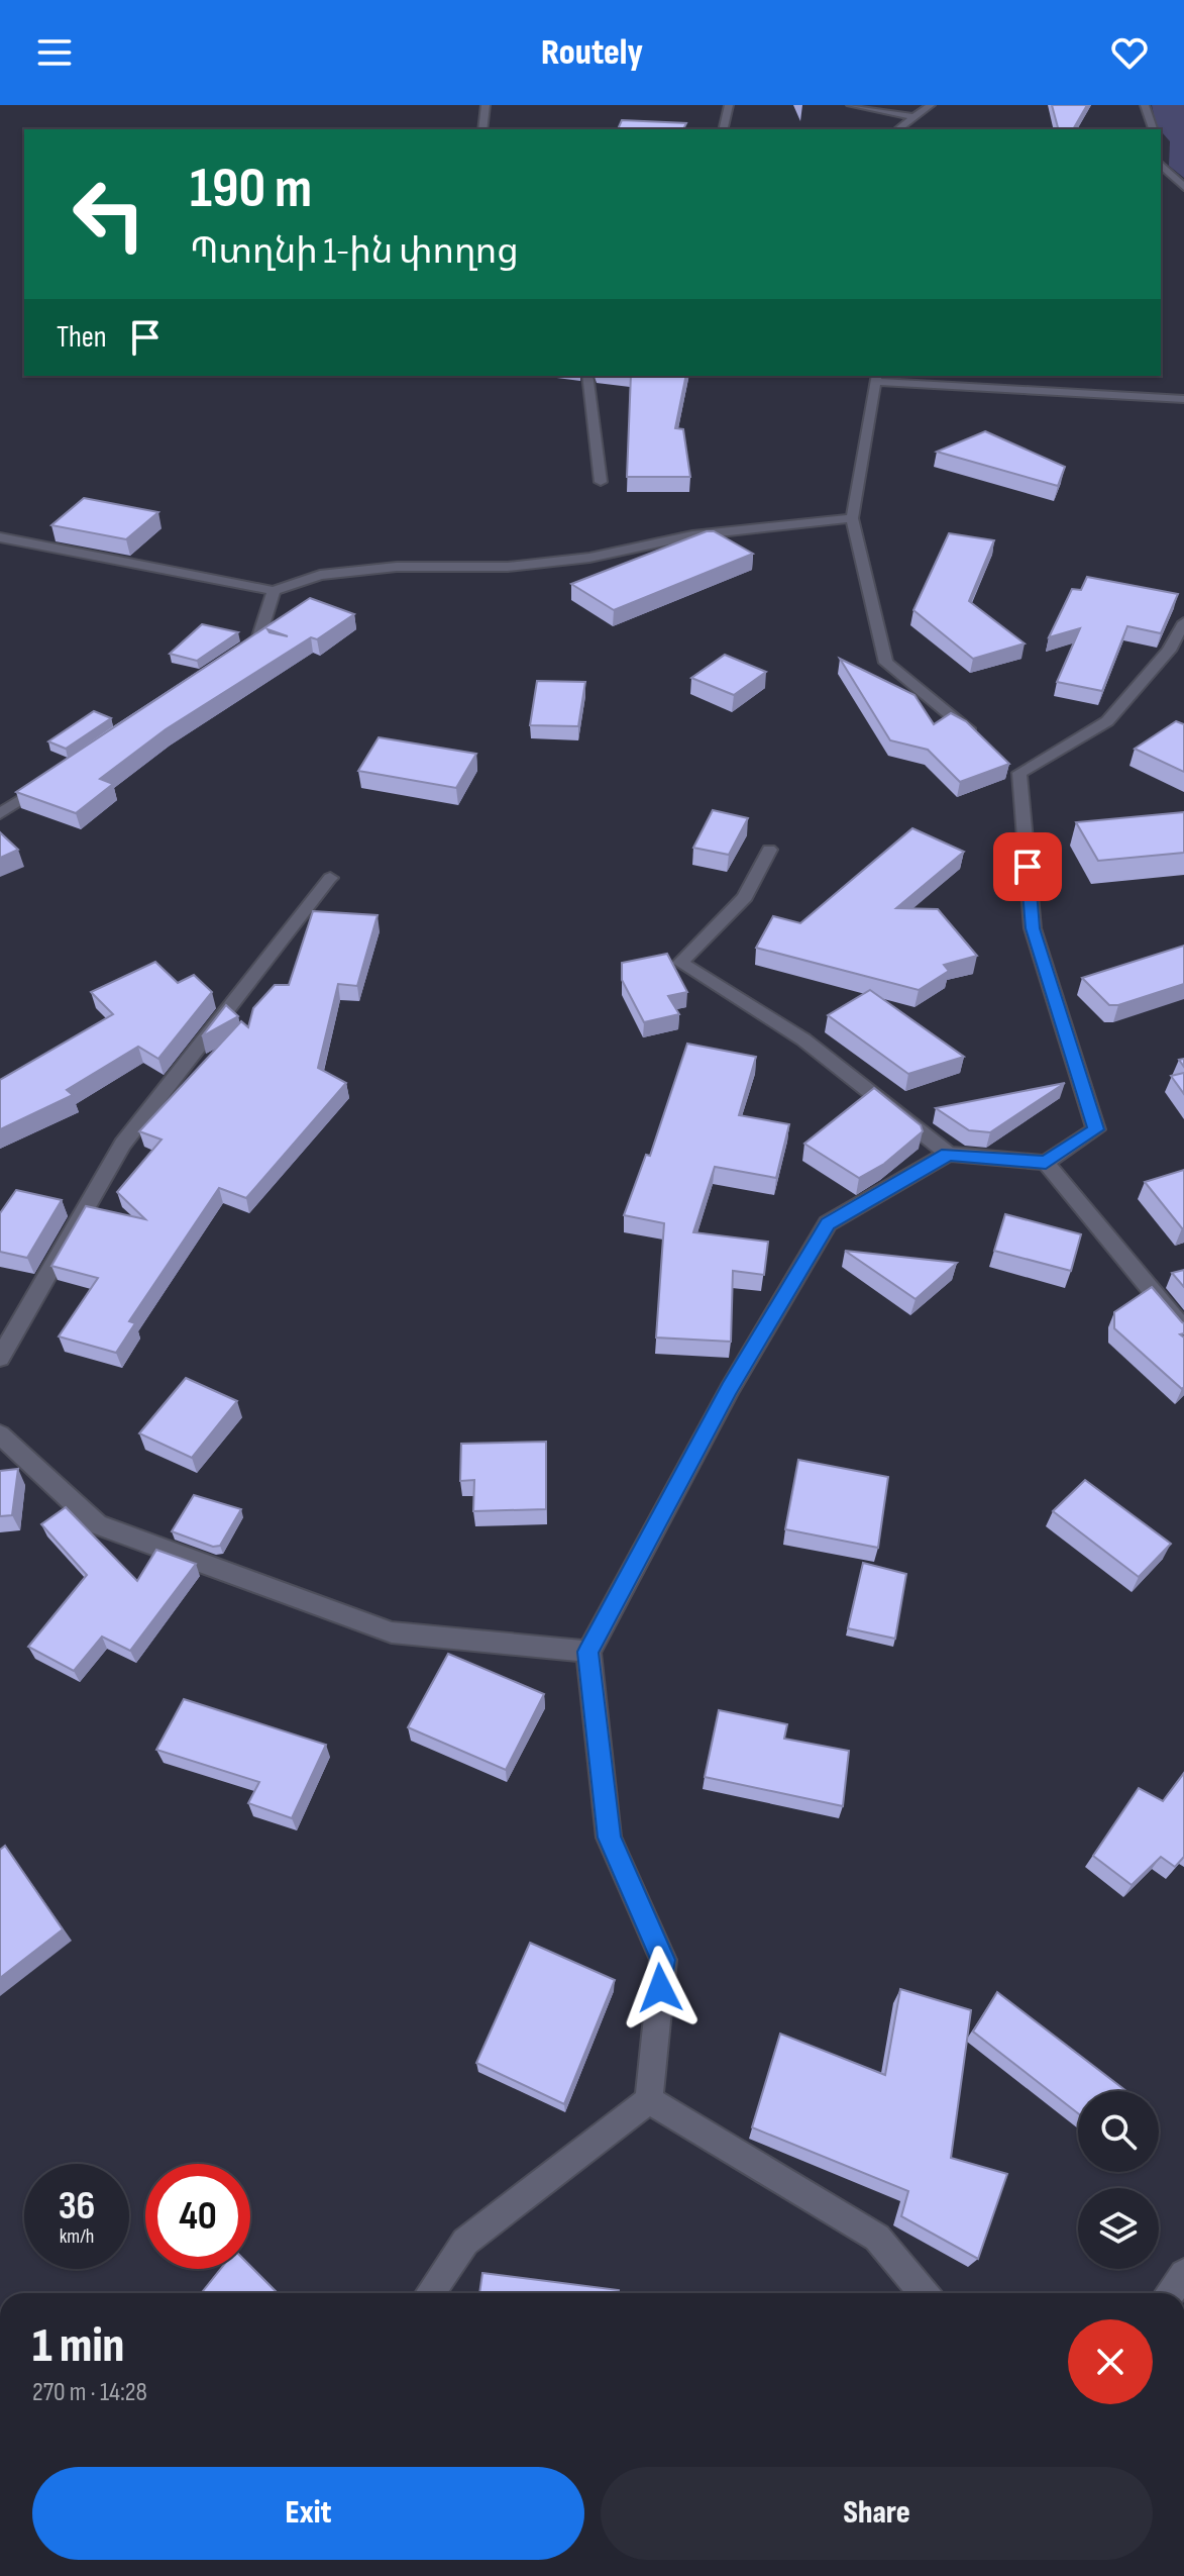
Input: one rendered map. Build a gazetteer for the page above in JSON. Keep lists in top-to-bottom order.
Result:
{
  "page": {
    "header": "Routely",
    "turn": ["190 m", "Պտղնի 1-ին փողոց"],
    "then": "Then",
    "speed": "36 km/h",
    "limit": "40",
    "heading": ["1 min", "270 m · 14:28"],
    "buttons": ["Exit", "Share"]
  }
}
